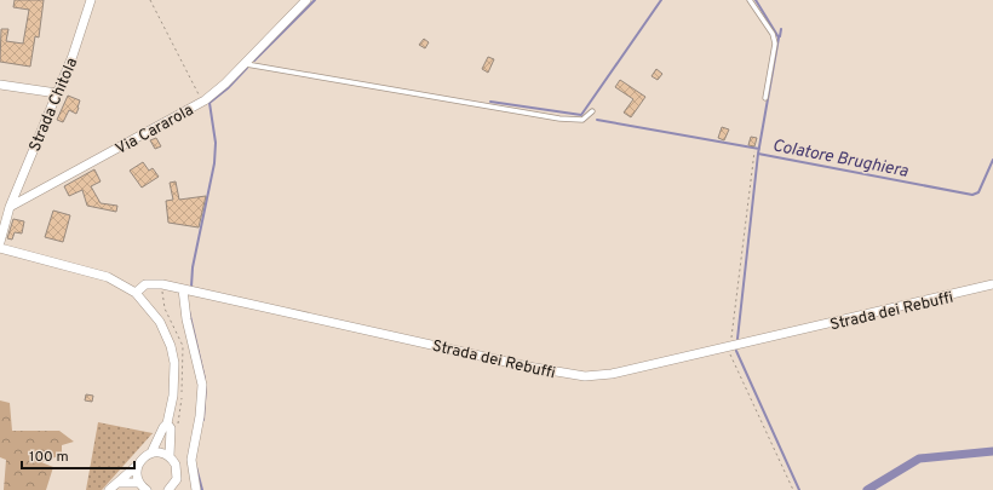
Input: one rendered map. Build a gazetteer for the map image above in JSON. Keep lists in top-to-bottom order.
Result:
{
  "streets": {
    "street": ["Strada Chitola", "Via Cararola", "Strada dei Rebuffi"]
  },
  "crossings": [
    ["Strada Chitola", "Via Cararola"]
  ],
  "water": ["Colatore Brughiera"],
  "scale_bar": "100 m"
}
